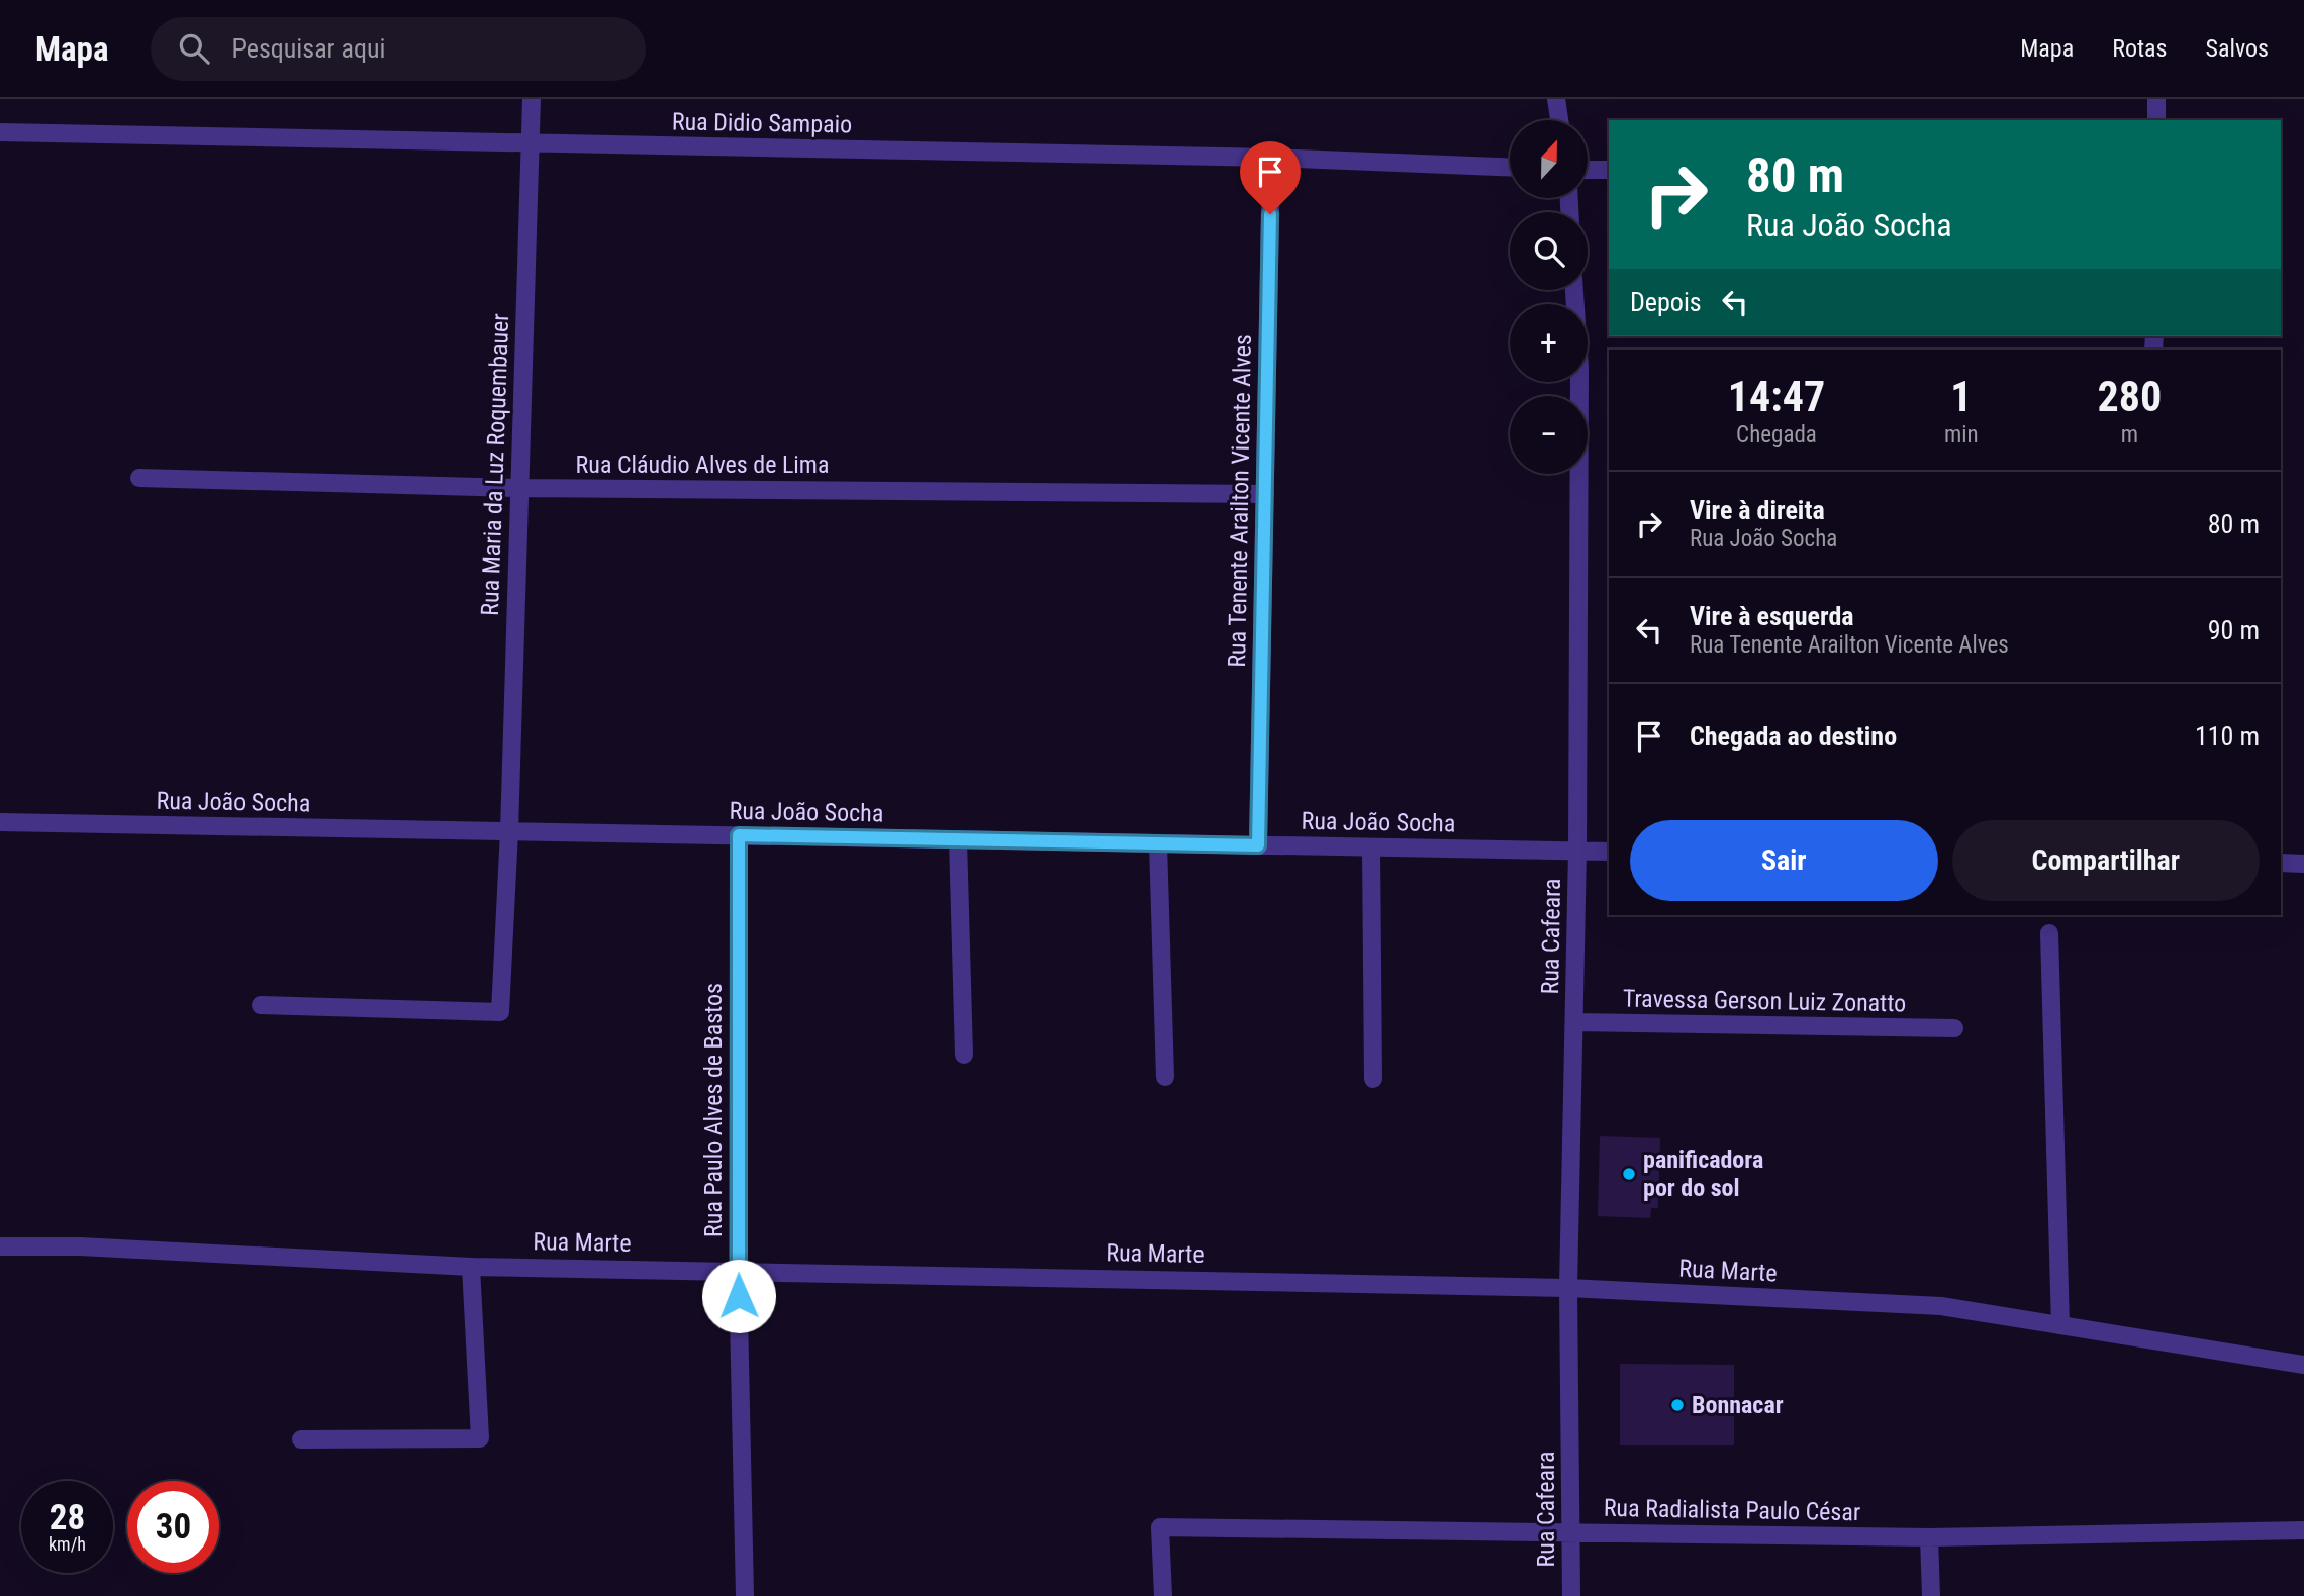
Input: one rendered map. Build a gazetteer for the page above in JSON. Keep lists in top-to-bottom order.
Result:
{
  "streets": {
    "street": [
      "Rua Didio Sampaio",
      "Rua Maria da Luz Roquembauer",
      "Rua Cláudio Alves de Lima",
      "Rua Tenente Arailton Vicente Alves",
      "Rua João Socha",
      "Rua Cafeara",
      "Travessa Gerson Luiz Zonatto",
      "Rua Paulo Alves de Bastos",
      "Rua Marte",
      "Rua Radialista Paulo César"
    ]
  },
  "crossings": [
    ["Rua Didio Sampaio", "Rua Maria da Luz Roquembauer"],
    ["Rua Didio Sampaio", "Rua Tenente Arailton Vicente Alves"],
    ["Rua Maria da Luz Roquembauer", "Rua Cláudio Alves de Lima"],
    ["Rua Maria da Luz Roquembauer", "Rua João Socha"],
    ["Rua Cláudio Alves de Lima", "Rua Tenente Arailton Vicente Alves"],
    ["Rua Tenente Arailton Vicente Alves", "Rua João Socha"],
    ["Rua João Socha", "Rua Cafeara"],
    ["Rua João Socha", "Rua Paulo Alves de Bastos"],
    ["Rua Cafeara", "Travessa Gerson Luiz Zonatto"],
    ["Rua Cafeara", "Rua Marte"],
    ["Rua Cafeara", "Rua Radialista Paulo César"],
    ["Rua Paulo Alves de Bastos", "Rua Marte"]
  ],
  "places": ["panificadora por do sol", "Bonnacar"],
  "north": "top",
  "page": {
    "header": "Mapa",
    "search": "Pesquisar aqui",
    "nav": ["Mapa", "Rotas", "Salvos"],
    "map_buttons": ["+", "−"],
    "turn": ["80 m", "Rua João Socha"],
    "then": "Depois",
    "eta": [
      "14:47",
      "Chegada",
      "1",
      "min",
      "280",
      "m"
    ],
    "list": [
      {
        "name": "Vire à direita",
        "note": "Rua João Socha",
        "value": "80 m"
      },
      {
        "name": "Vire à esquerda",
        "note": "Rua Tenente Arailton Vicente Alves",
        "value": "90 m"
      },
      {
        "name": "Chegada ao destino",
        "value": "110 m"
      }
    ],
    "buttons": ["Sair", "Compartilhar"],
    "speed": "28 km/h",
    "limit": "30"
  }
}
